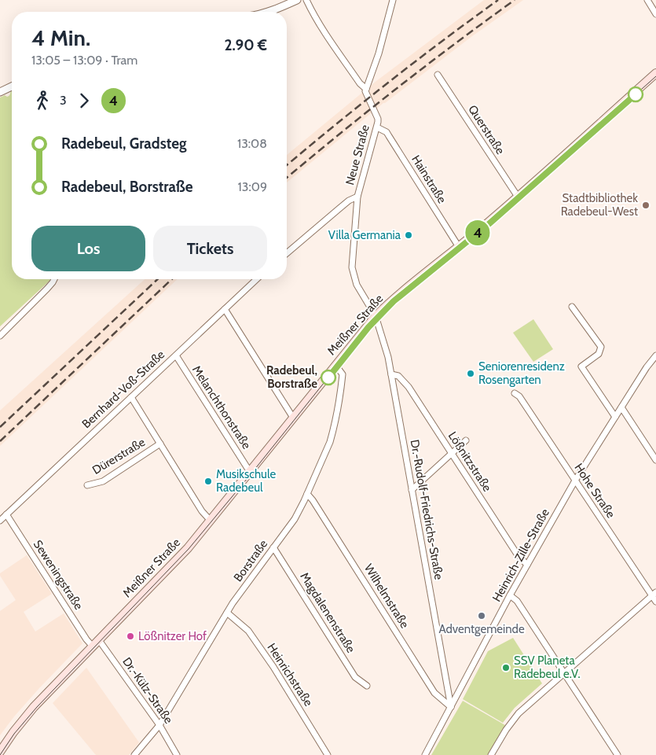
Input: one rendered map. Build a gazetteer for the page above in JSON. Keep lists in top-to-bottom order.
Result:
{
  "streets": {
    "main road": ["Meißner Straße"],
    "street": [
      "Querstraße",
      "Neue Straße",
      "Hainstraße",
      "Bernhard-Voß-Straße",
      "Melanchthonstraße",
      "Dürerstraße",
      "Lößnitzstraße",
      "Hohe Straße",
      "Dr.-Rudolf-Friedrichs-Straße",
      "Heinrich-Zille-Straße",
      "Borstraße",
      "Seweningstraße",
      "Wilhelmstraße",
      "Magdalenenstraße",
      "Heinrichstraße",
      "Dr.-Külz-Straße"
    ]
  },
  "crossings": [
    ["Querstraße", "Meißner Straße"],
    ["Neue Straße", "Hainstraße"],
    ["Neue Straße", "Meißner Straße"],
    ["Neue Straße", "Dr.-Rudolf-Friedrichs-Straße"],
    ["Hainstraße", "Meißner Straße"],
    ["Meißner Straße", "Melanchthonstraße"],
    ["Meißner Straße", "Dürerstraße"],
    ["Meißner Straße", "Dr.-Rudolf-Friedrichs-Straße"],
    ["Meißner Straße", "Borstraße"],
    ["Meißner Straße", "Seweningstraße"],
    ["Meißner Straße", "Dr.-Külz-Straße"],
    ["Bernhard-Voß-Straße", "Melanchthonstraße"],
    ["Bernhard-Voß-Straße", "Dürerstraße"],
    ["Bernhard-Voß-Straße", "Seweningstraße"],
    ["Lößnitzstraße", "Dr.-Rudolf-Friedrichs-Straße"],
    ["Lößnitzstraße", "Heinrich-Zille-Straße"],
    ["Hohe Straße", "Heinrich-Zille-Straße"],
    ["Dr.-Rudolf-Friedrichs-Straße", "Heinrich-Zille-Straße"],
    ["Dr.-Rudolf-Friedrichs-Straße", "Wilhelmstraße"],
    ["Heinrich-Zille-Straße", "Wilhelmstraße"],
    ["Borstraße", "Wilhelmstraße"],
    ["Borstraße", "Magdalenenstraße"],
    ["Borstraße", "Heinrichstraße"],
    ["Borstraße", "Dr.-Külz-Straße"]
  ],
  "places": [
    "Stadtbibliothek Radebeul-West",
    "Villa Germania",
    "Seniorenresidenz Rosengarten",
    "Radebeul, Borstraße",
    "Musikschule Radebeul",
    "Adventgemeinde",
    "Lößnitzer Hof",
    "SSV Planeta Radebeul e.V."
  ],
  "lines": ["tram line 4"],
  "page": {
    "on_map": "4",
    "heading": ["4 Min.", "13:05 – 13:09 · Tram", "2.90 €"],
    "legs": ["3", "4"],
    "list": [
      {
        "name": "Radebeul, Gradsteg",
        "value": "13:08"
      },
      {
        "name": "Radebeul, Borstraße",
        "value": "13:09"
      }
    ],
    "buttons": ["Los", "Tickets"]
  }
}
